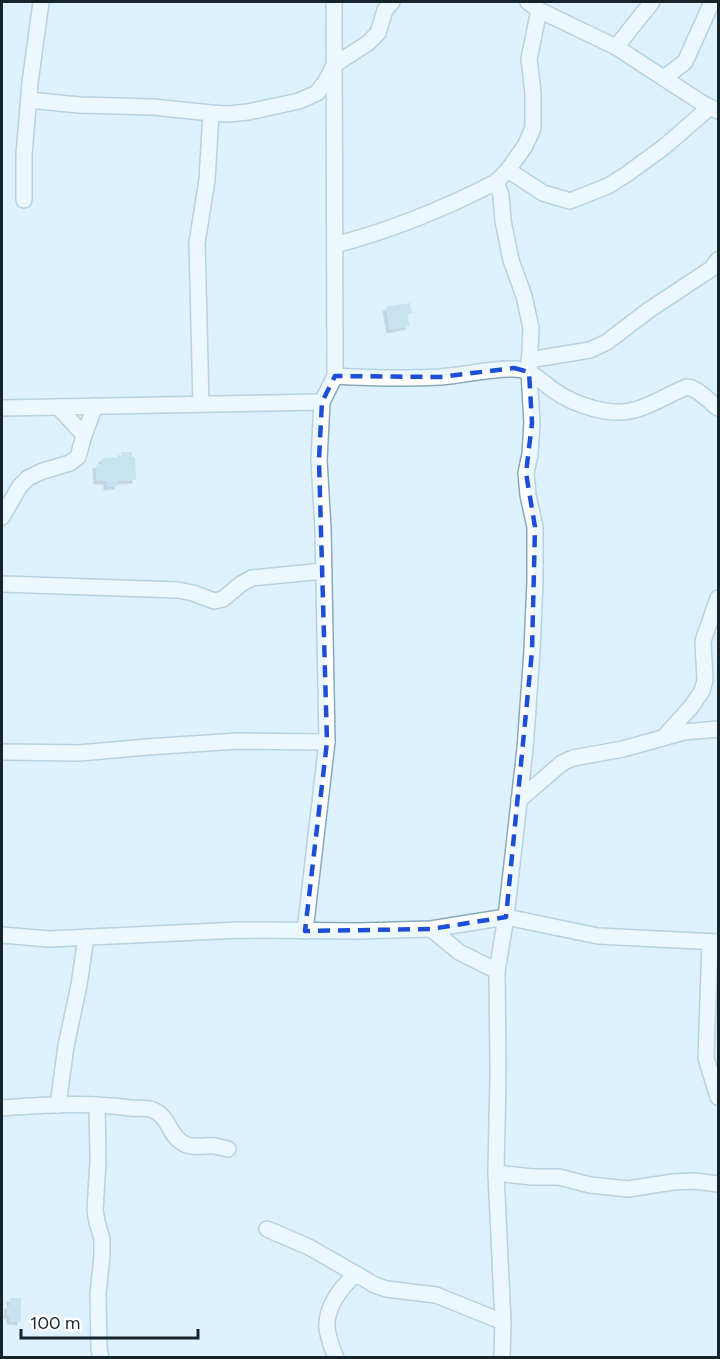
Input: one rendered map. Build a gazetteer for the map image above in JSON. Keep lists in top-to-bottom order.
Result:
{
  "scale_bar": "100 m"
}
